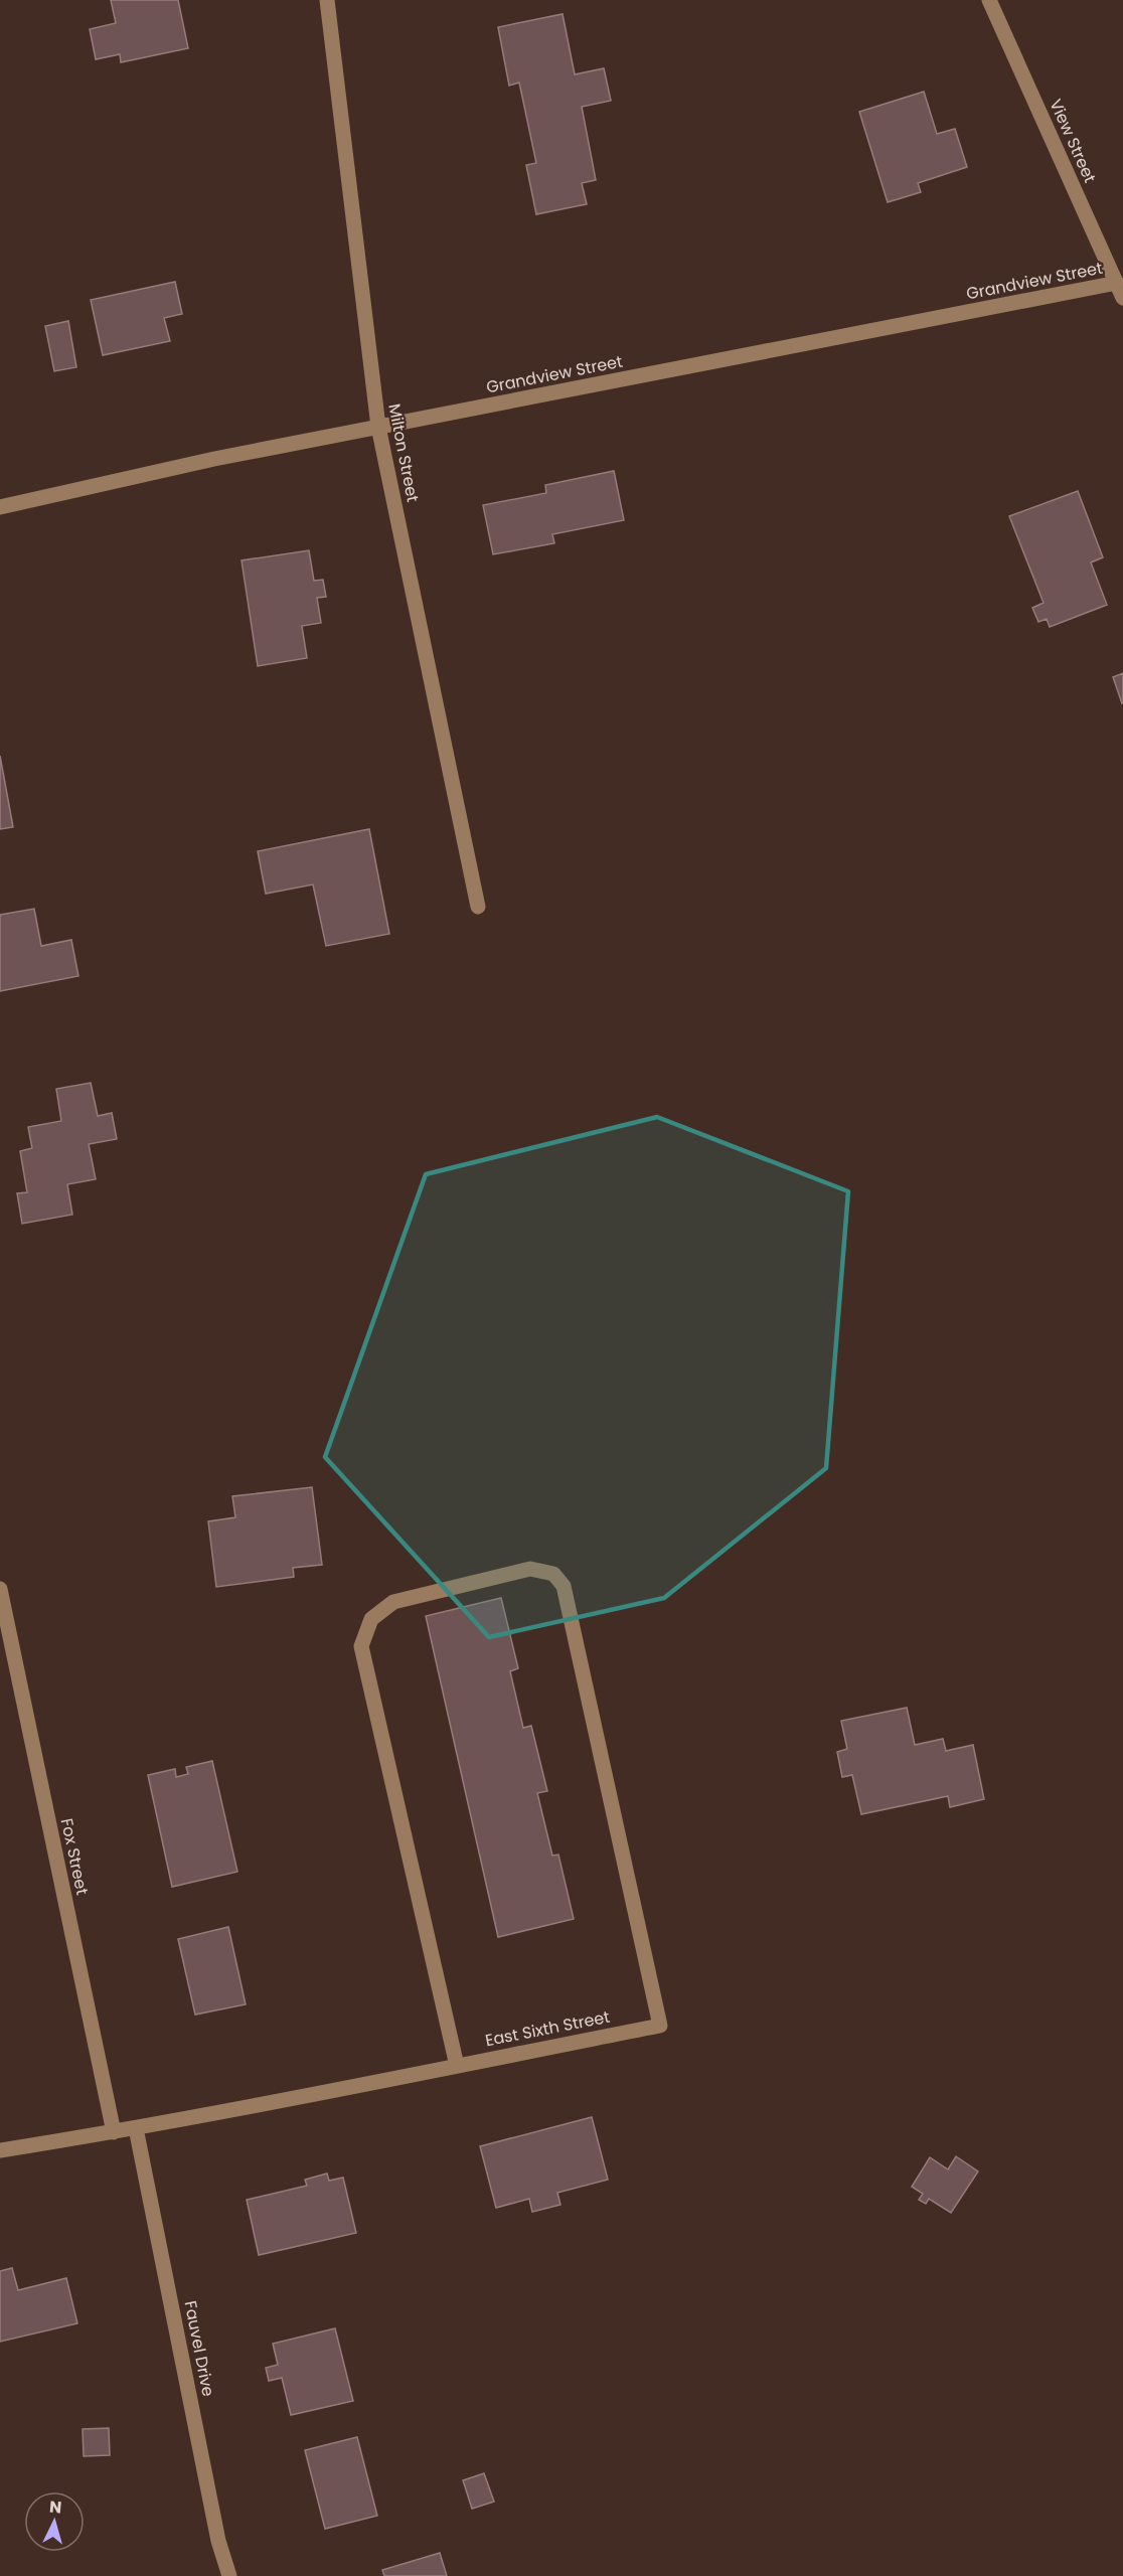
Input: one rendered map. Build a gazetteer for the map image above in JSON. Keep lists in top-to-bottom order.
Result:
{
  "streets": {
    "street": [
      "View Street",
      "Grandview Street",
      "Milton Street",
      "Fox Street",
      "East Sixth Street",
      "Fauvel Drive"
    ]
  },
  "crossings": [
    ["View Street", "Grandview Street"],
    ["Grandview Street", "Milton Street"],
    ["Fox Street", "East Sixth Street"],
    ["East Sixth Street", "Fauvel Drive"]
  ],
  "north": "top"
}
